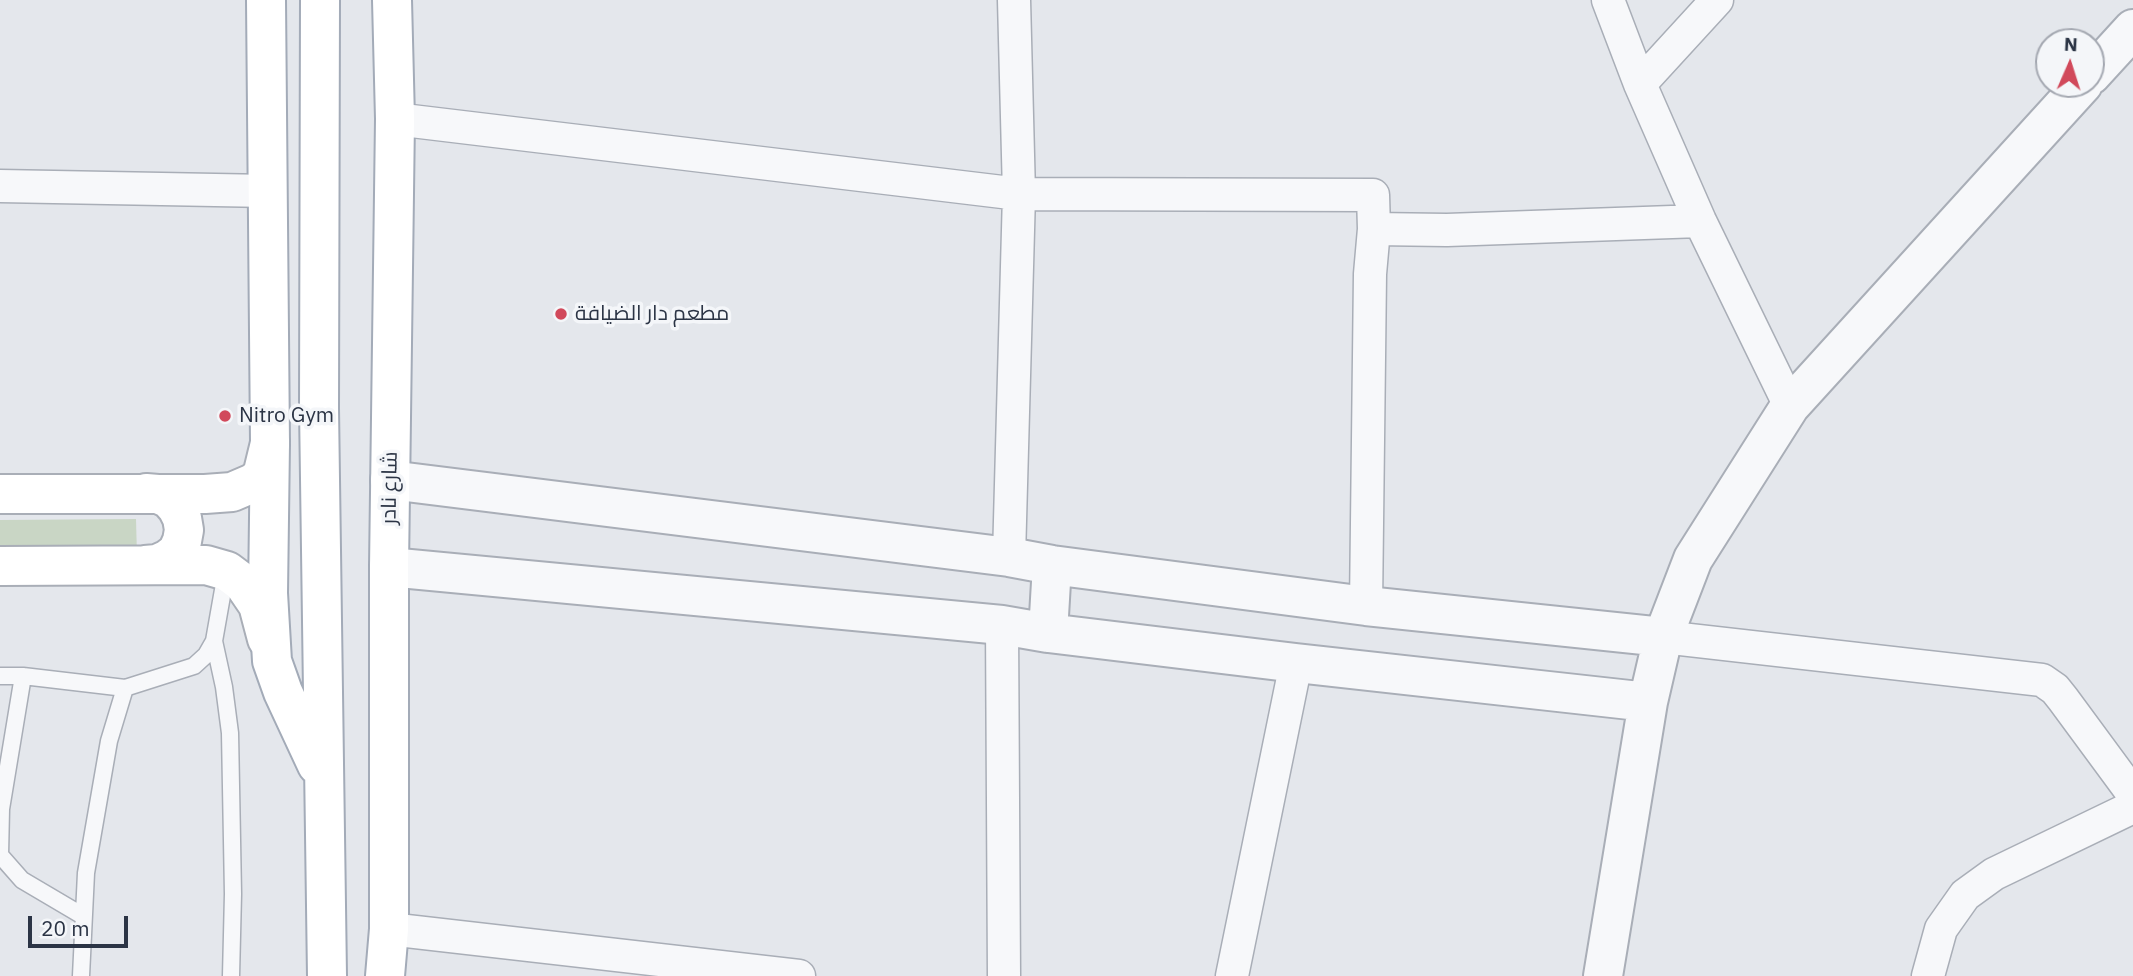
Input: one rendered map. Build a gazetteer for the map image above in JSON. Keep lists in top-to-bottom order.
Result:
{
  "streets": {
    "main road": ["شارع نادر"]
  },
  "places": ["مطعم دار الضيافة", "Nitro Gym"],
  "scale_bar": "20 m",
  "north": "top"
}
